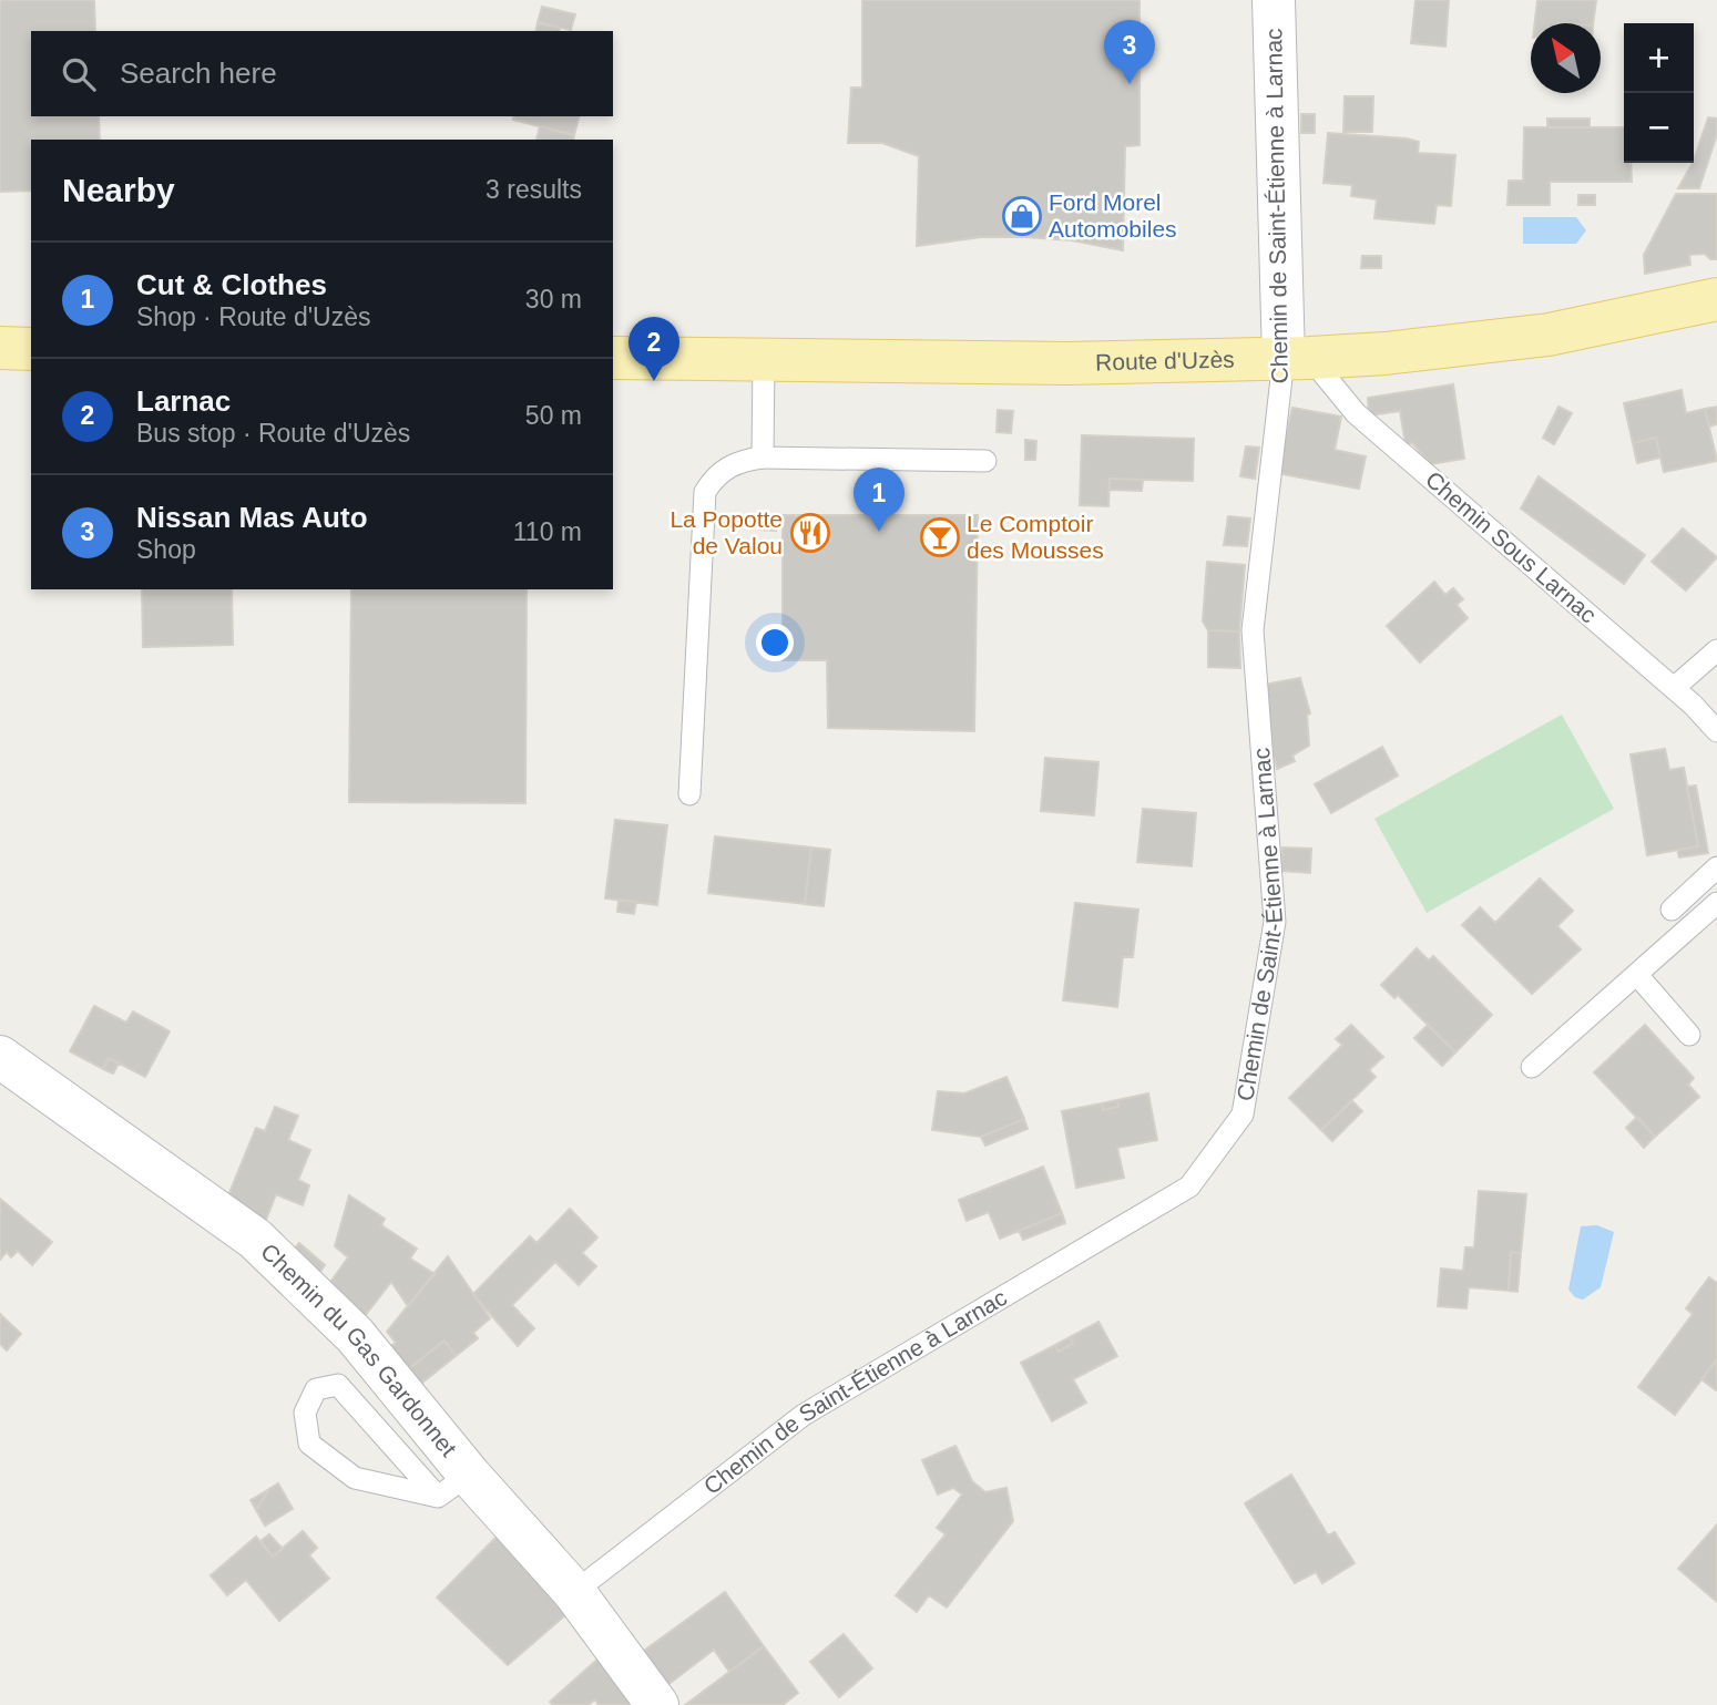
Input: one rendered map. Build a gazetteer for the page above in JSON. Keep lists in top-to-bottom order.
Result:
{
  "streets": {
    "main road": ["Route d'Uzès"],
    "street": ["Chemin de Saint-Étienne à Larnac", "Chemin du Gas Gardonnet"],
    "lane": ["Chemin Sous Larnac"]
  },
  "crossings": [
    ["Chemin de Saint-Étienne à Larnac", "Route d'Uzès"],
    ["Chemin de Saint-Étienne à Larnac", "Chemin Sous Larnac"],
    ["Chemin de Saint-Étienne à Larnac", "Chemin du Gas Gardonnet"],
    ["Route d'Uzès", "Chemin Sous Larnac"]
  ],
  "places": {
    "shop": ["Ford Morel Automobiles"],
    "restaurant": ["La Popotte de Valou"],
    "bar": ["Le Comptoir des Mousses"]
  },
  "north": "top left",
  "page": {
    "pins": ["3", "2", "1"],
    "map_buttons": ["+", "−"],
    "search": "Search here",
    "heading": ["Nearby", "3 results"],
    "list": [
      {
        "mark": "1",
        "name": "Cut & Clothes",
        "note": "Shop · Route d'Uzès",
        "value": "30 m"
      },
      {
        "mark": "2",
        "name": "Larnac",
        "note": "Bus stop · Route d'Uzès",
        "value": "50 m"
      },
      {
        "mark": "3",
        "name": "Nissan Mas Auto",
        "note": "Shop",
        "value": "110 m"
      }
    ]
  }
}
